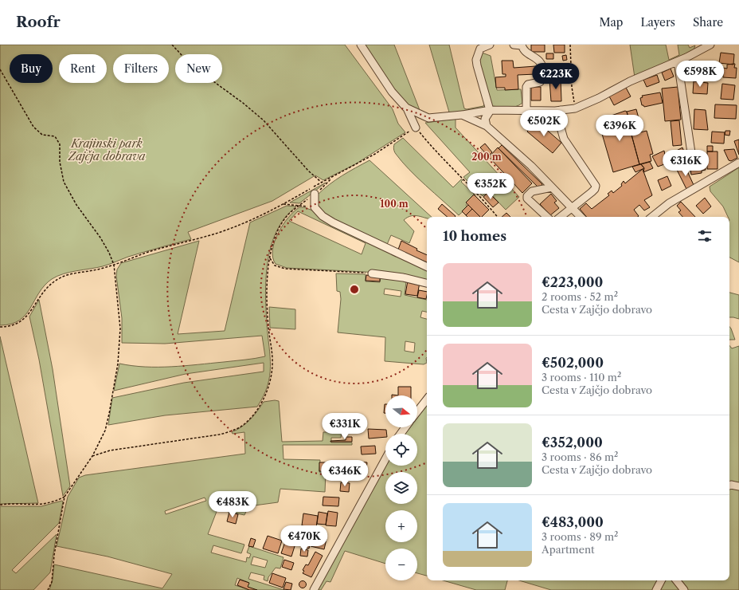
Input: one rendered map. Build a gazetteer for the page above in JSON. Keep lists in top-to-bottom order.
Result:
{
  "parks": ["Krajinski park Zajčja dobrava"],
  "north": "right",
  "page": {
    "header": "Roofr",
    "nav": ["Map", "Layers", "Share"],
    "chip": [
      "Buy",
      "Rent",
      "Filters",
      "New"
    ],
    "price": [
      "€598K",
      "€223K",
      "€502K",
      "€396K",
      "€316K",
      "€352K",
      "€331K",
      "€346K",
      "€483K",
      "€470K"
    ],
    "heading": "10 homes",
    "list": [
      {
        "name": "€223,000",
        "note": "2 rooms · 52 m² · Cesta v Zajčjo dobravo"
      },
      {
        "name": "€502,000",
        "note": "3 rooms · 110 m² · Cesta v Zajčjo dobravo"
      },
      {
        "name": "€352,000",
        "note": "3 rooms · 86 m² · Cesta v Zajčjo dobravo"
      },
      {
        "name": "€483,000",
        "note": "3 rooms · 89 m² · Apartment"
      }
    ],
    "map_buttons": ["+", "−"]
  },
  "rings": ["200 m", "100 m"]
}
